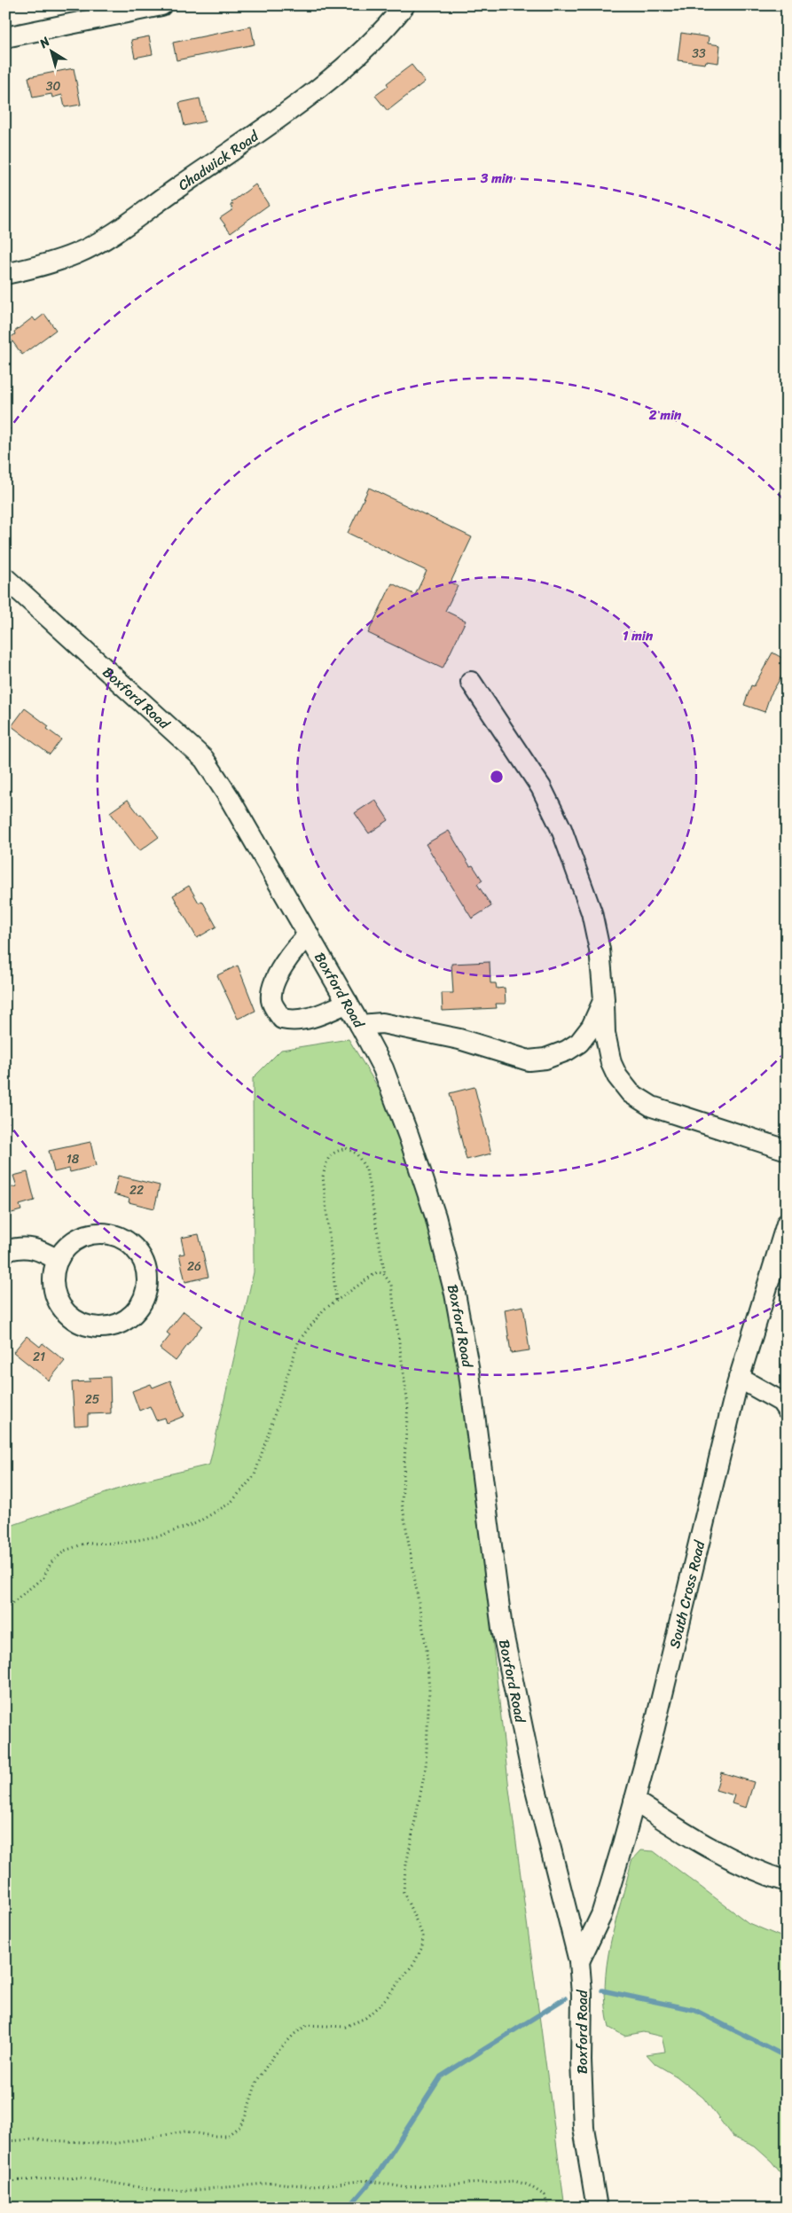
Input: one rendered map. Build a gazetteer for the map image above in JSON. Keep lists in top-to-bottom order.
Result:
{
  "streets": {
    "street": ["Chadwick Road", "Boxford Road", "South Cross Road"]
  },
  "crossings": [
    ["Boxford Road", "South Cross Road"]
  ],
  "house_numbers": [
    "33",
    "30",
    "18",
    "22",
    "26",
    "21",
    "25"
  ],
  "north": "top left",
  "rings": ["3 min", "2 min", "1 min"]
}
